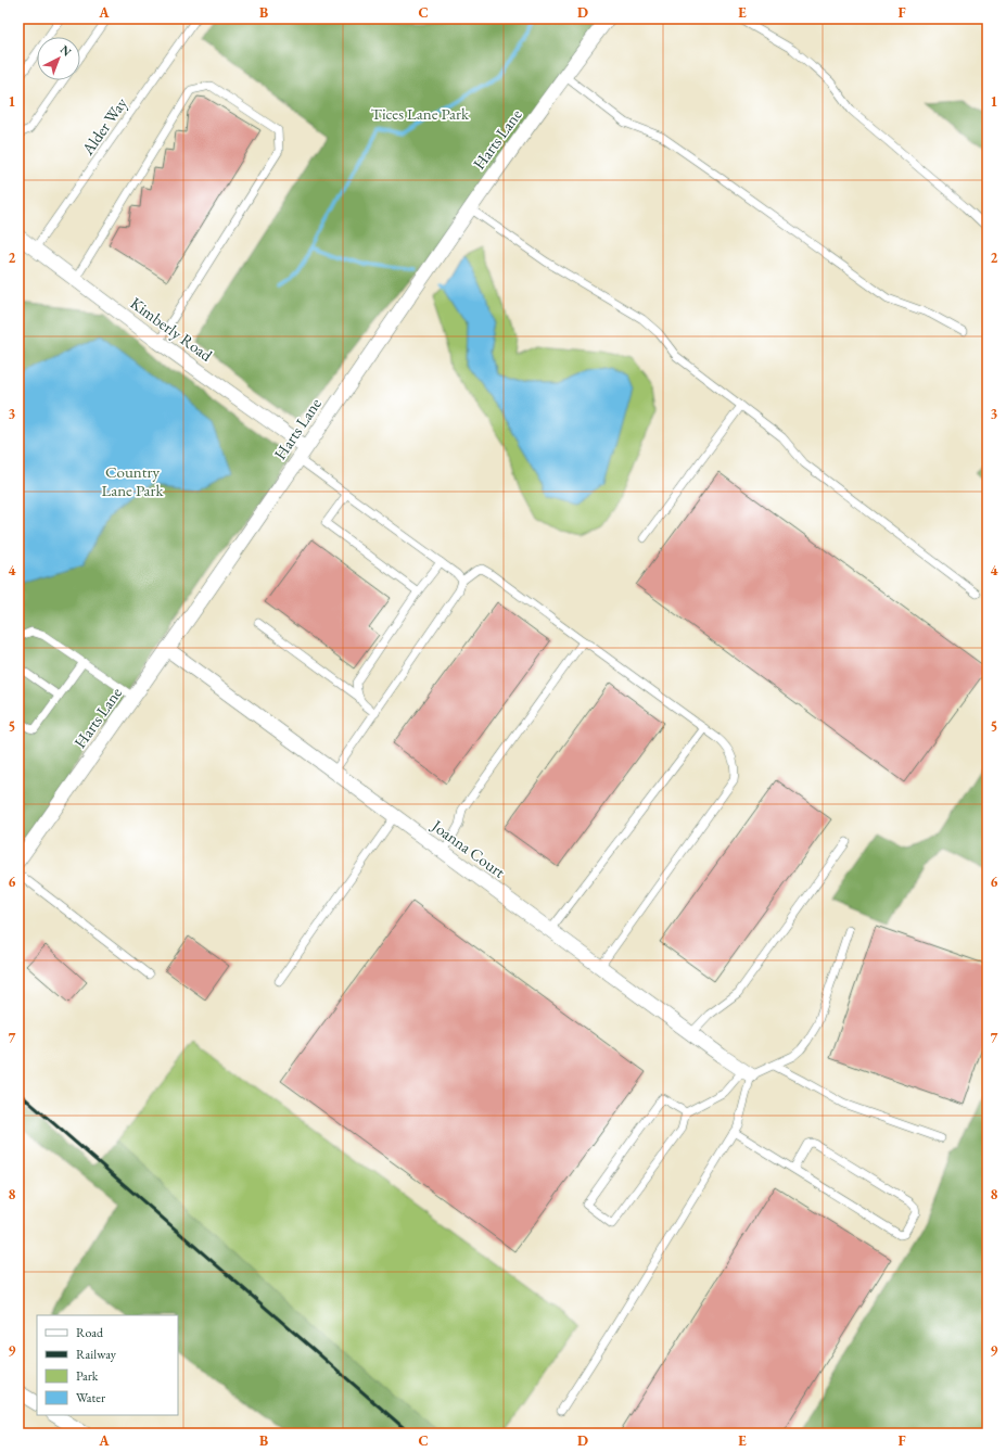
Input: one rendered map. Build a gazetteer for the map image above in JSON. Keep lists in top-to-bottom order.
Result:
{
  "streets": {
    "street": ["Harts Lane", "Kimberly Road", "Joanna Court"],
    "lane": ["Alder Way"]
  },
  "crossings": [
    ["Alder Way", "Kimberly Road"],
    ["Harts Lane", "Kimberly Road"],
    ["Harts Lane", "Joanna Court"]
  ],
  "parks": ["Tices Lane Park", "Country Lane Park"],
  "legend": [
    "Road",
    "Railway",
    "Park",
    "Water"
  ],
  "north": "top right",
  "grid": {
    "columns": [
      "A",
      "B",
      "C",
      "D",
      "E",
      "F"
    ],
    "rows": [
      "1",
      "2",
      "3",
      "4",
      "5",
      "6",
      "7",
      "8",
      "9"
    ]
  }
}
